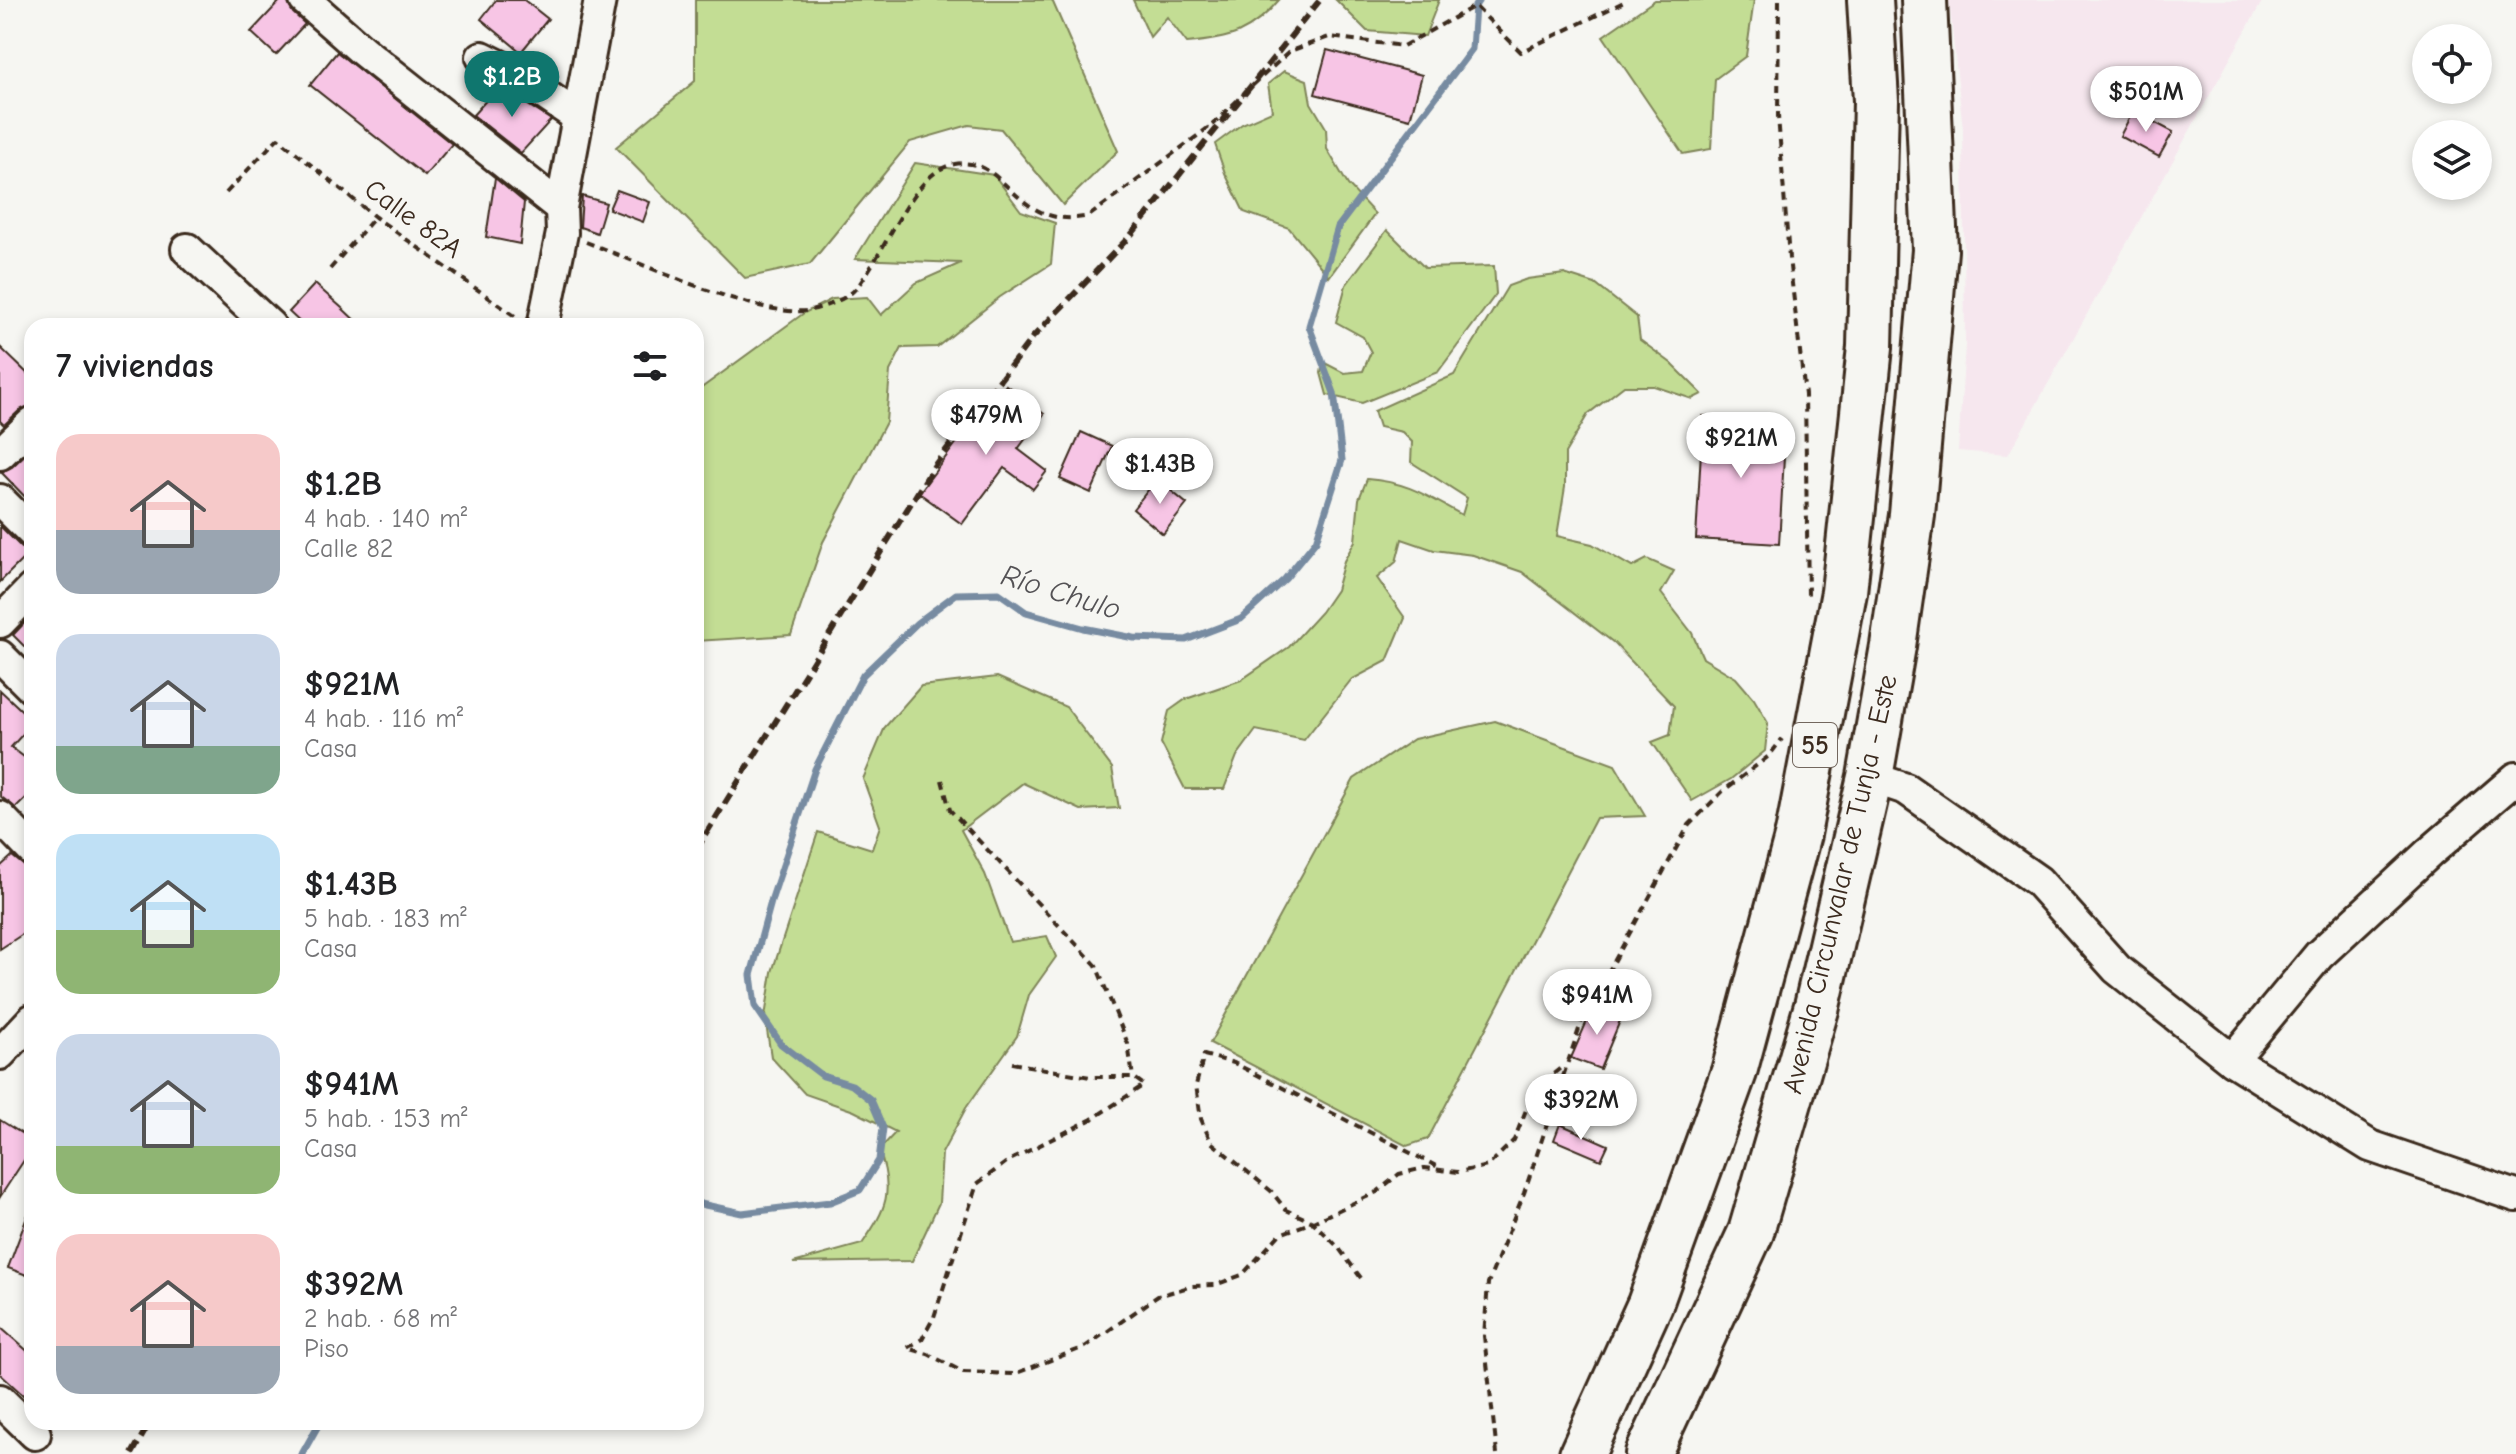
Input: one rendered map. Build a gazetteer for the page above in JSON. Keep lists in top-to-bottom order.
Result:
{
  "streets": {
    "highway": ["55", "Avenida Circunvalar de Tunja - Este"],
    "path": ["Calle 82A"]
  },
  "water": ["Río Chulo"],
  "page": {
    "price": [
      "$1.2B",
      "$501M",
      "$479M",
      "$921M",
      "$1.43B",
      "$941M",
      "$392M"
    ],
    "heading": "7 viviendas",
    "list": [
      {
        "name": "$1.2B",
        "note": "4 hab. · 140 m² · Calle 82"
      },
      {
        "name": "$921M",
        "note": "4 hab. · 116 m² · Casa"
      },
      {
        "name": "$1.43B",
        "note": "5 hab. · 183 m² · Casa"
      },
      {
        "name": "$941M",
        "note": "5 hab. · 153 m² · Casa"
      },
      {
        "name": "$392M",
        "note": "2 hab. · 68 m² · Piso"
      }
    ]
  }
}
